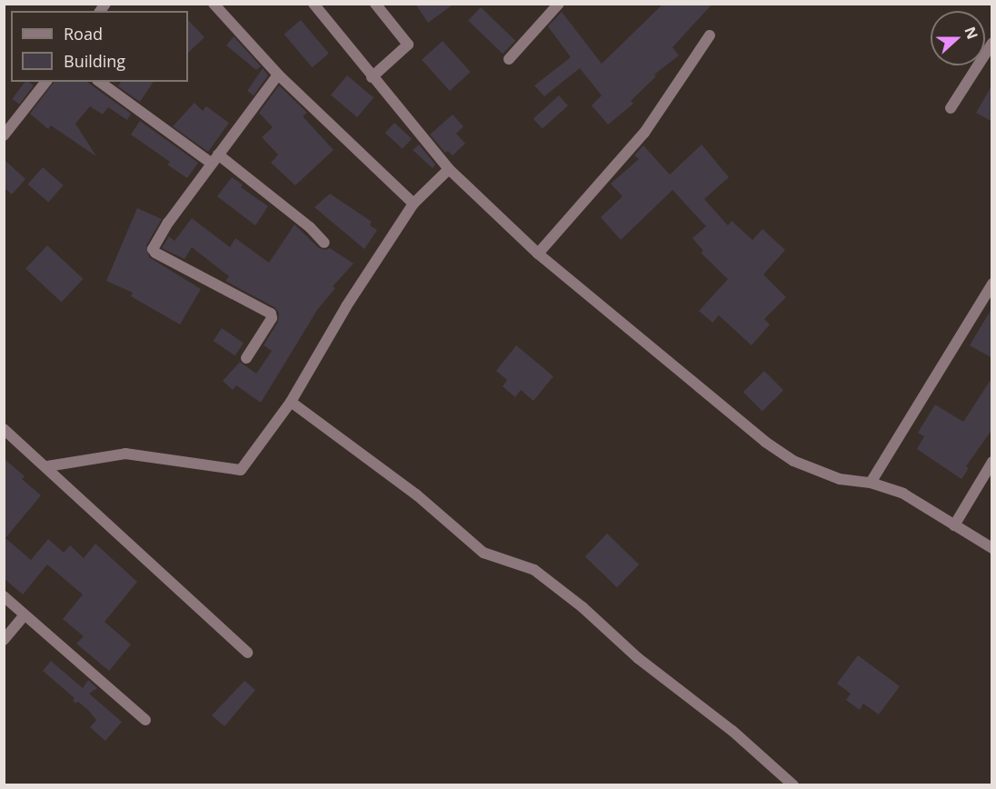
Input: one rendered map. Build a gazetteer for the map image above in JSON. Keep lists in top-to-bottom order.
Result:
{
  "legend": ["Road", "Building"],
  "north": "right"
}
